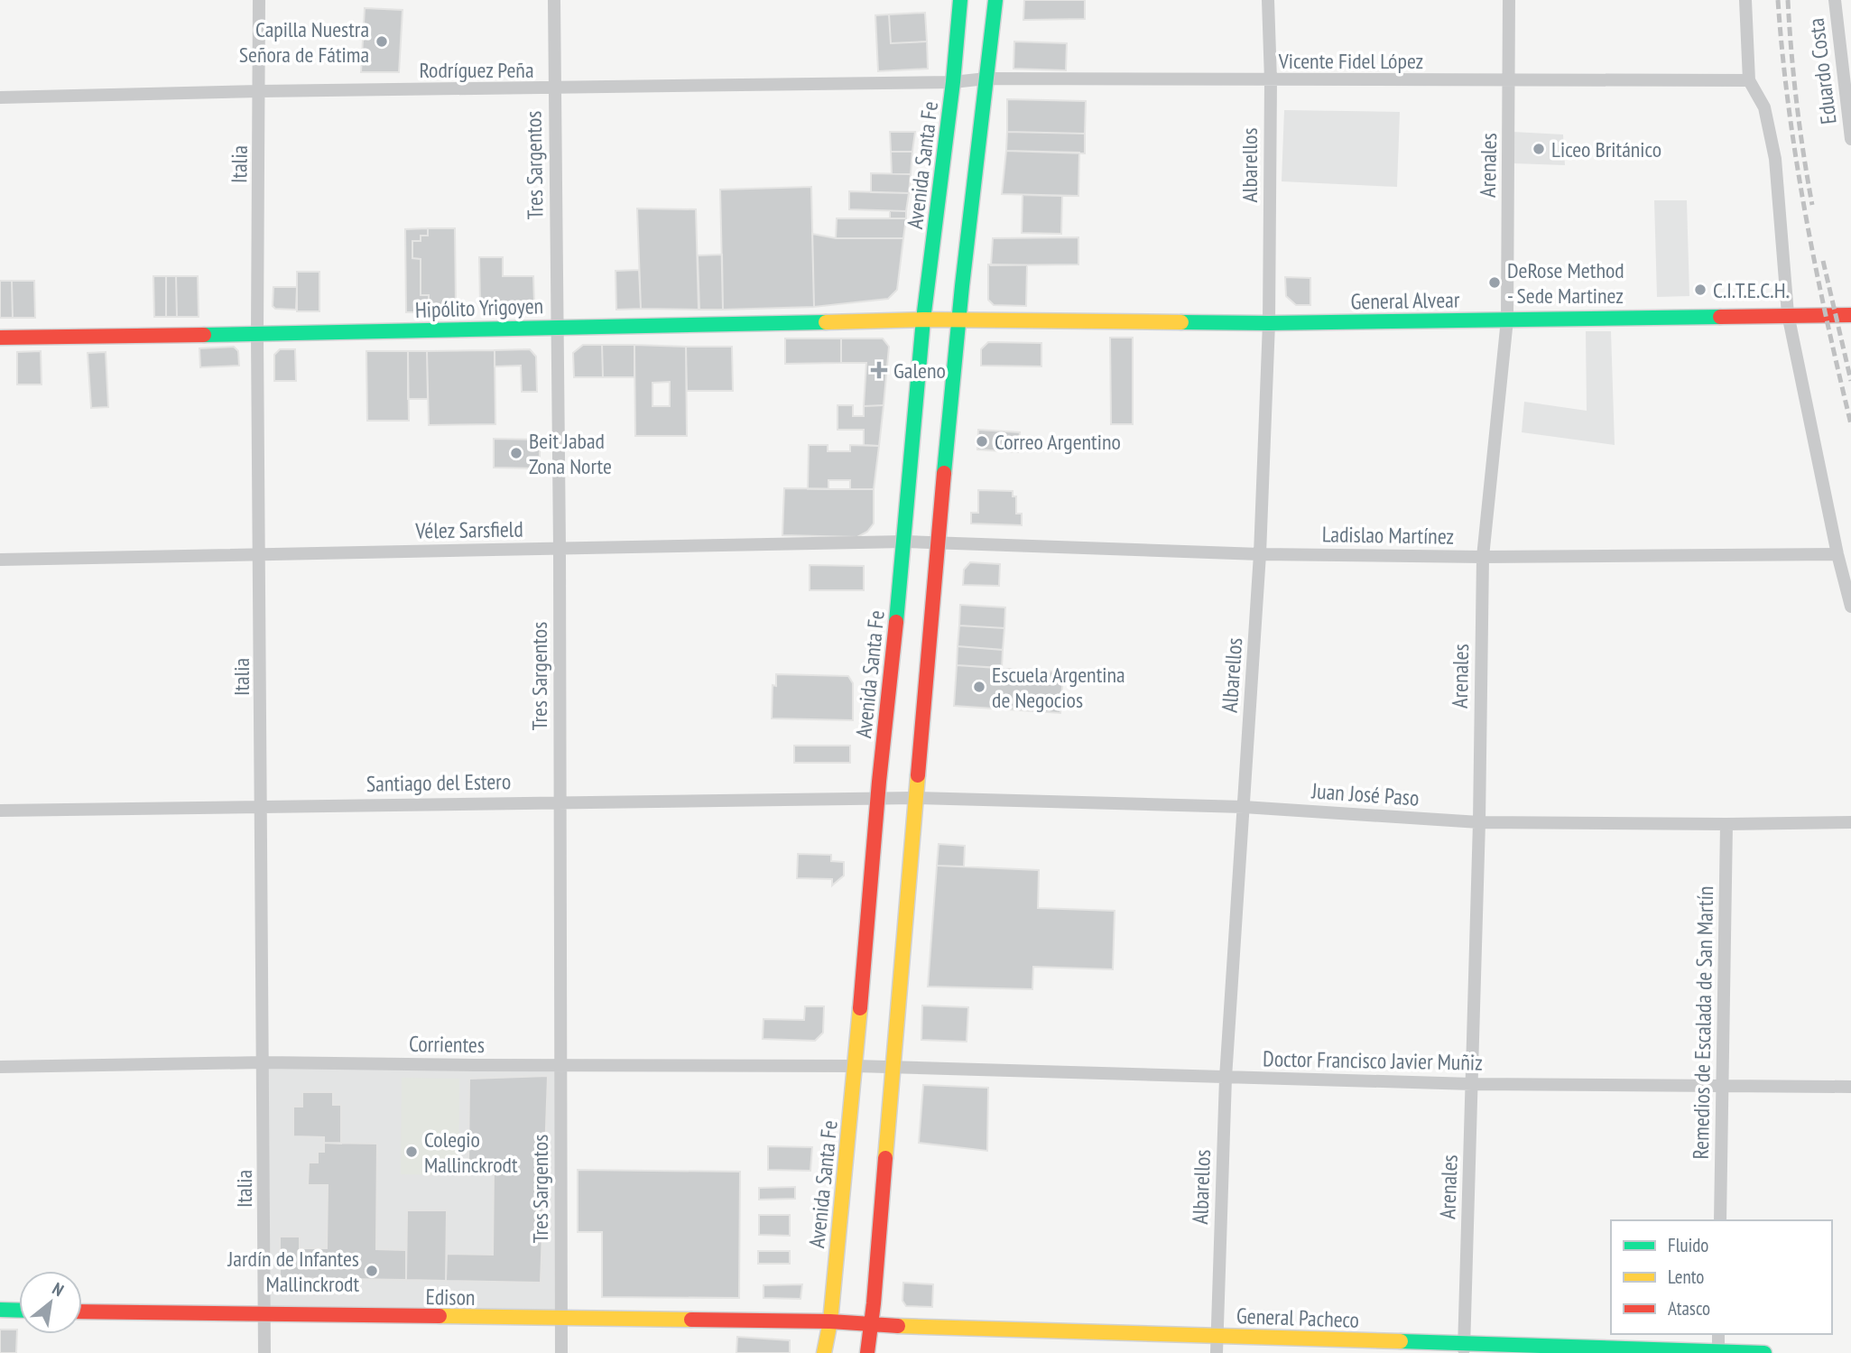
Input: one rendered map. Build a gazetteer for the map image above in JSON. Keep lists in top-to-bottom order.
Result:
{
  "streets": {
    "street": [
      "Vicente Fidel López",
      "Rodríguez Peña",
      "Eduardo Costa",
      "Italia",
      "Tres Sargentos",
      "Avenida Santa Fe",
      "Albarellos",
      "Arenales",
      "General Alvear",
      "Hipólito Yrigoyen",
      "Vélez Sarsfield",
      "Ladislao Martínez",
      "Santiago del Estero",
      "Juan José Paso",
      "Remedios de Escalada de San Martín",
      "Corrientes",
      "Doctor Francisco Javier Muñiz",
      "Edison",
      "General Pacheco"
    ]
  },
  "crossings": [
    ["Vicente Fidel López", "Rodríguez Peña"],
    ["Vicente Fidel López", "Avenida Santa Fe"],
    ["Vicente Fidel López", "Albarellos"],
    ["Vicente Fidel López", "Arenales"],
    ["Rodríguez Peña", "Italia"],
    ["Rodríguez Peña", "Tres Sargentos"],
    ["Rodríguez Peña", "Avenida Santa Fe"],
    ["Italia", "Hipólito Yrigoyen"],
    ["Italia", "Vélez Sarsfield"],
    ["Italia", "Santiago del Estero"],
    ["Italia", "Corrientes"],
    ["Italia", "Edison"],
    ["Tres Sargentos", "Hipólito Yrigoyen"],
    ["Tres Sargentos", "Vélez Sarsfield"],
    ["Tres Sargentos", "Santiago del Estero"],
    ["Tres Sargentos", "Corrientes"],
    ["Tres Sargentos", "Edison"],
    ["Avenida Santa Fe", "Hipólito Yrigoyen"],
    ["Avenida Santa Fe", "Vélez Sarsfield"],
    ["Avenida Santa Fe", "Santiago del Estero"],
    ["Avenida Santa Fe", "Juan José Paso"],
    ["Avenida Santa Fe", "Corrientes"],
    ["Avenida Santa Fe", "Edison"],
    ["Avenida Santa Fe", "General Pacheco"],
    ["Albarellos", "General Alvear"],
    ["Albarellos", "Ladislao Martínez"],
    ["Albarellos", "Juan José Paso"],
    ["Albarellos", "Doctor Francisco Javier Muñiz"],
    ["Albarellos", "General Pacheco"],
    ["Arenales", "General Alvear"],
    ["Arenales", "Ladislao Martínez"],
    ["Arenales", "Juan José Paso"],
    ["Arenales", "Doctor Francisco Javier Muñiz"],
    ["Arenales", "General Pacheco"],
    ["General Alvear", "Hipólito Yrigoyen"],
    ["Vélez Sarsfield", "Ladislao Martínez"],
    ["Santiago del Estero", "Juan José Paso"],
    ["Juan José Paso", "Remedios de Escalada de San Martín"],
    ["Remedios de Escalada de San Martín", "Doctor Francisco Javier Muñiz"],
    ["Corrientes", "Doctor Francisco Javier Muñiz"],
    ["Edison", "General Pacheco"]
  ],
  "places": {
    "other": [
      "Capilla Nuestra Señora de Fátima",
      "Liceo Británico",
      "DeRose Method - Sede Martinez",
      "C.I.T.E.C.H.",
      "Correo Argentino",
      "Beit Jabad Zona Norte",
      "Escuela Argentina de Negocios",
      "Colegio Mallinckrodt",
      "Jardín de Infantes Mallinckrodt"
    ],
    "health": ["Galeno"]
  },
  "legend": ["Fluido", "Lento", "Atasco"],
  "north": "top right"
}
